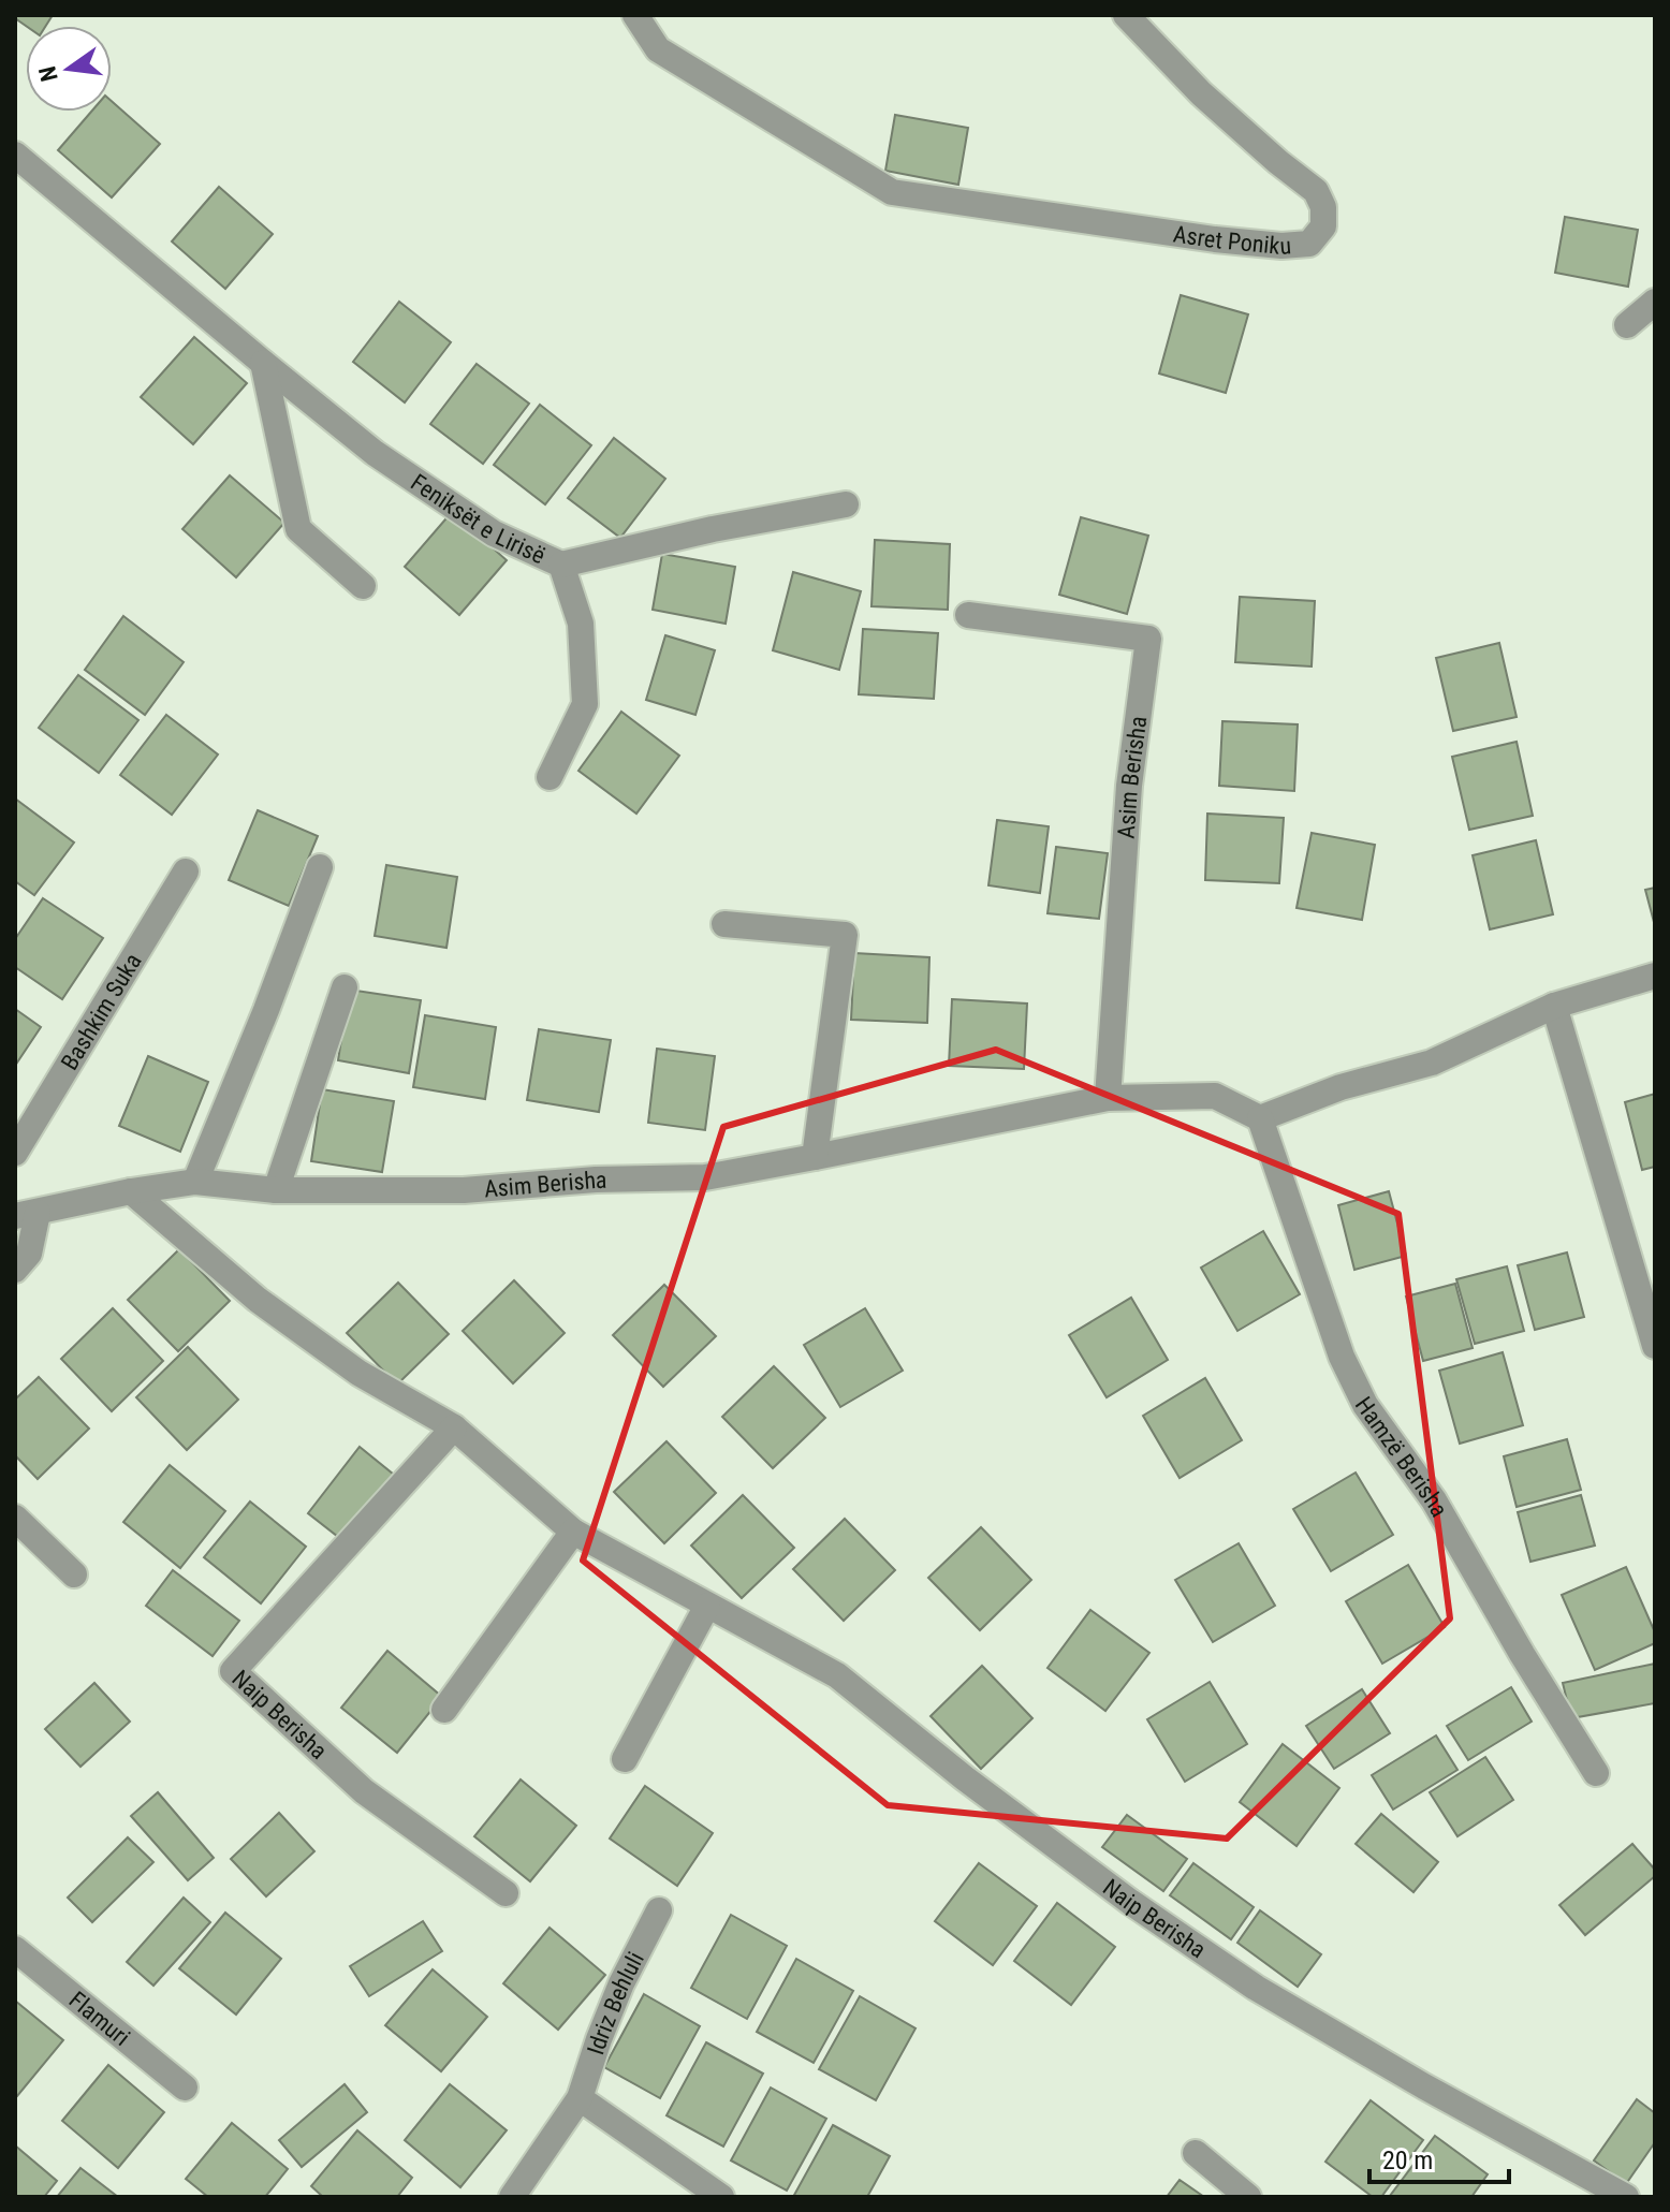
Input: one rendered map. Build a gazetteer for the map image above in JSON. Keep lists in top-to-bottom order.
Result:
{
  "streets": {
    "street": [
      "Asret Poniku",
      "Feniksët e Lirisë",
      "Asim Berisha",
      "Bashkim Suka",
      "Hamzë Berisha",
      "Naip Berisha",
      "Idriz Behluli",
      "Flamuri"
    ]
  },
  "crossings": [
    ["Asim Berisha", "Hamzë Berisha"],
    ["Asim Berisha", "Naip Berisha"]
  ],
  "scale_bar": "20 m",
  "north": "left"
}
